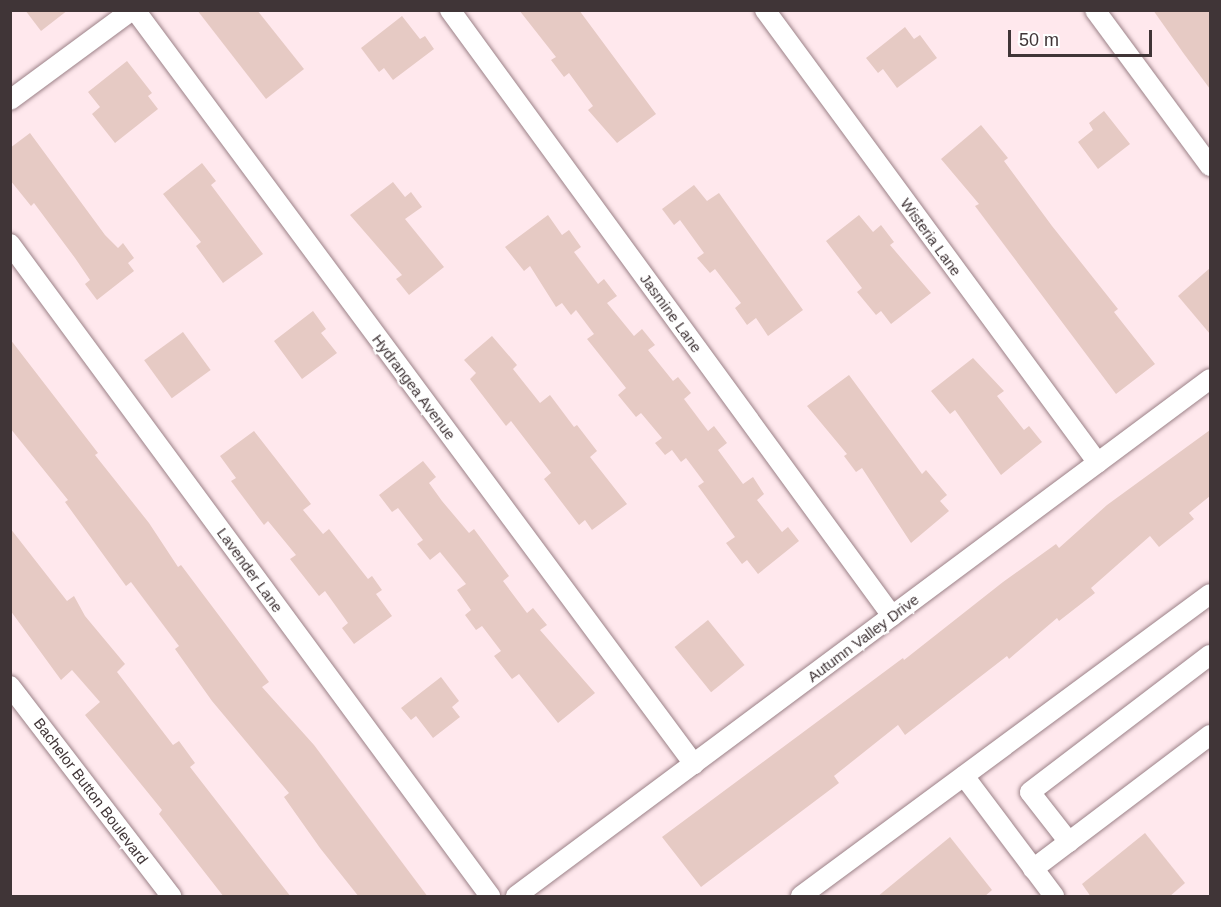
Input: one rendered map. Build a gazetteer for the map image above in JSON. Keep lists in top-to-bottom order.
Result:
{
  "streets": {
    "street": [
      "Wisteria Lane",
      "Jasmine Lane",
      "Hydrangea Avenue",
      "Lavender Lane",
      "Autumn Valley Drive",
      "Bachelor Button Boulevard"
    ]
  },
  "crossings": [
    ["Wisteria Lane", "Autumn Valley Drive"],
    ["Jasmine Lane", "Autumn Valley Drive"],
    ["Hydrangea Avenue", "Autumn Valley Drive"]
  ],
  "scale_bar": "50 m"
}
